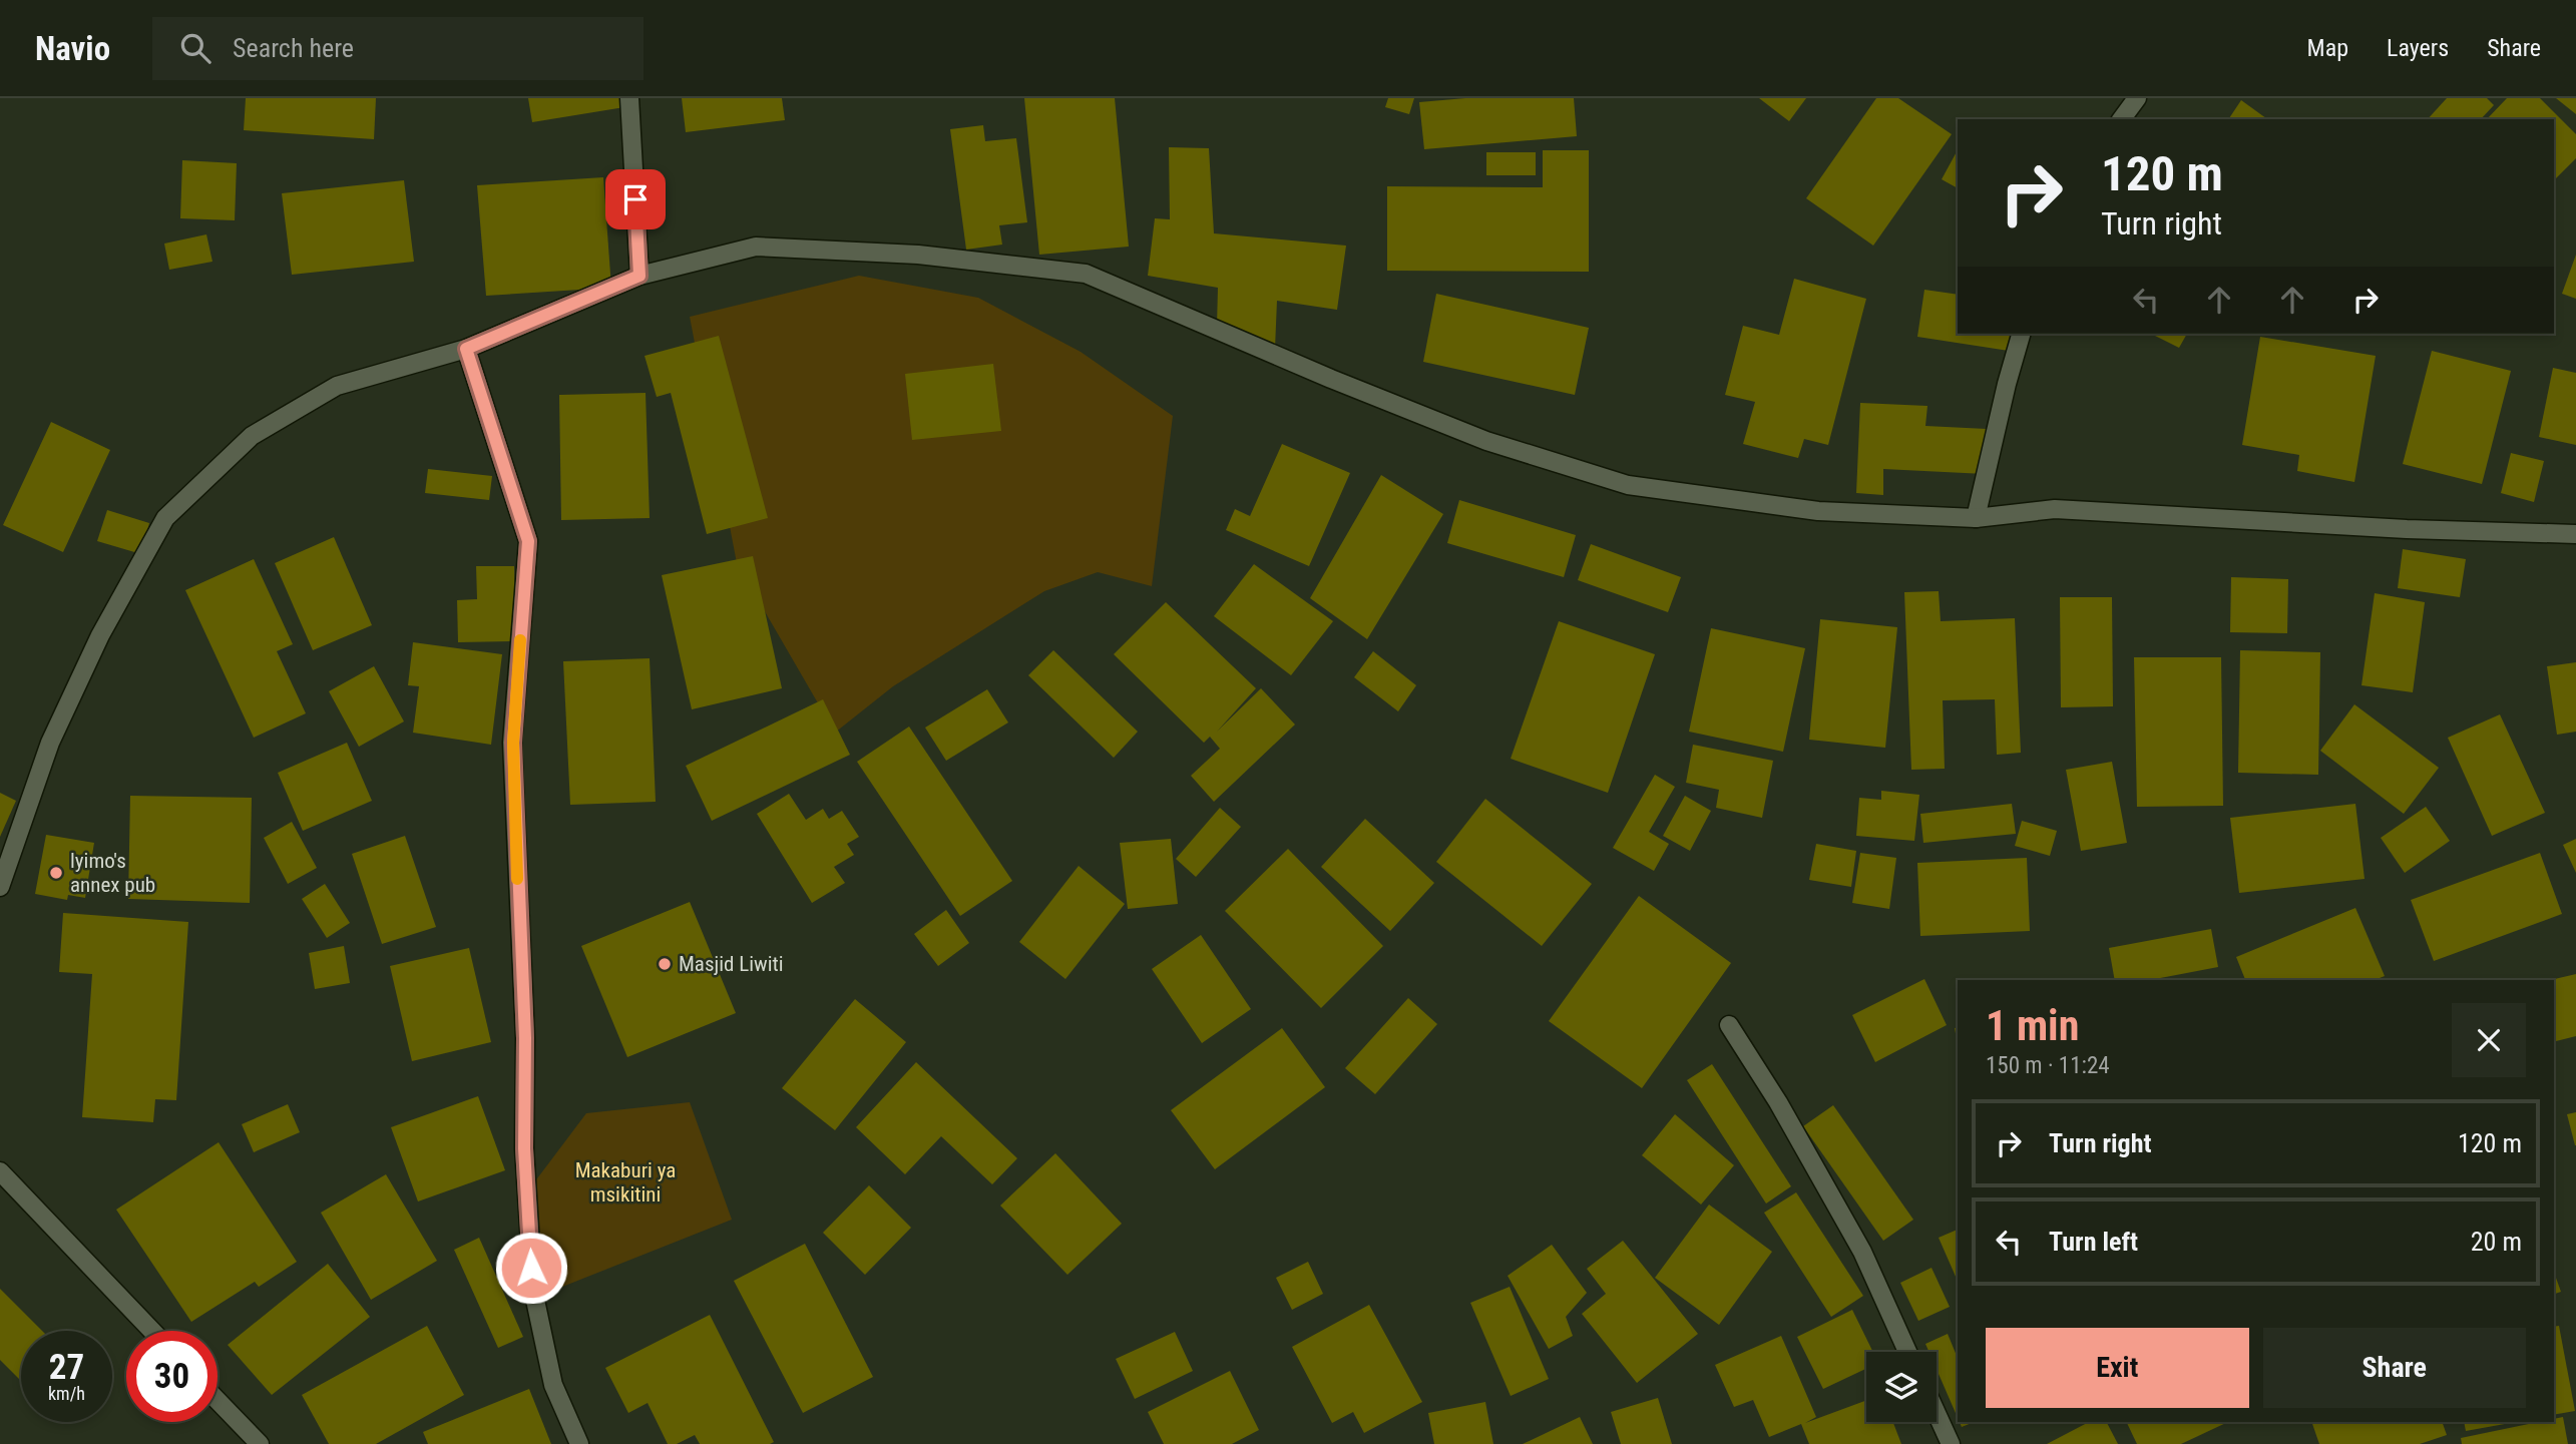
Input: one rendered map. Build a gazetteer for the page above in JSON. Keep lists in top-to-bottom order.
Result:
{
  "parks": ["Makaburi ya msikitini"],
  "places": ["lyimo's annex pub", "Masjid Liwiti"],
  "page": {
    "header": "Navio",
    "search": "Search here",
    "nav": ["Map", "Layers", "Share"],
    "turn": ["120 m", "Turn right"],
    "heading": ["1 min", "150 m · 11:24"],
    "list": [
      {
        "name": "Turn right",
        "value": "120 m"
      },
      {
        "name": "Turn left",
        "value": "20 m"
      }
    ],
    "buttons": ["Exit", "Share"],
    "speed": "27 km/h",
    "limit": "30"
  }
}
